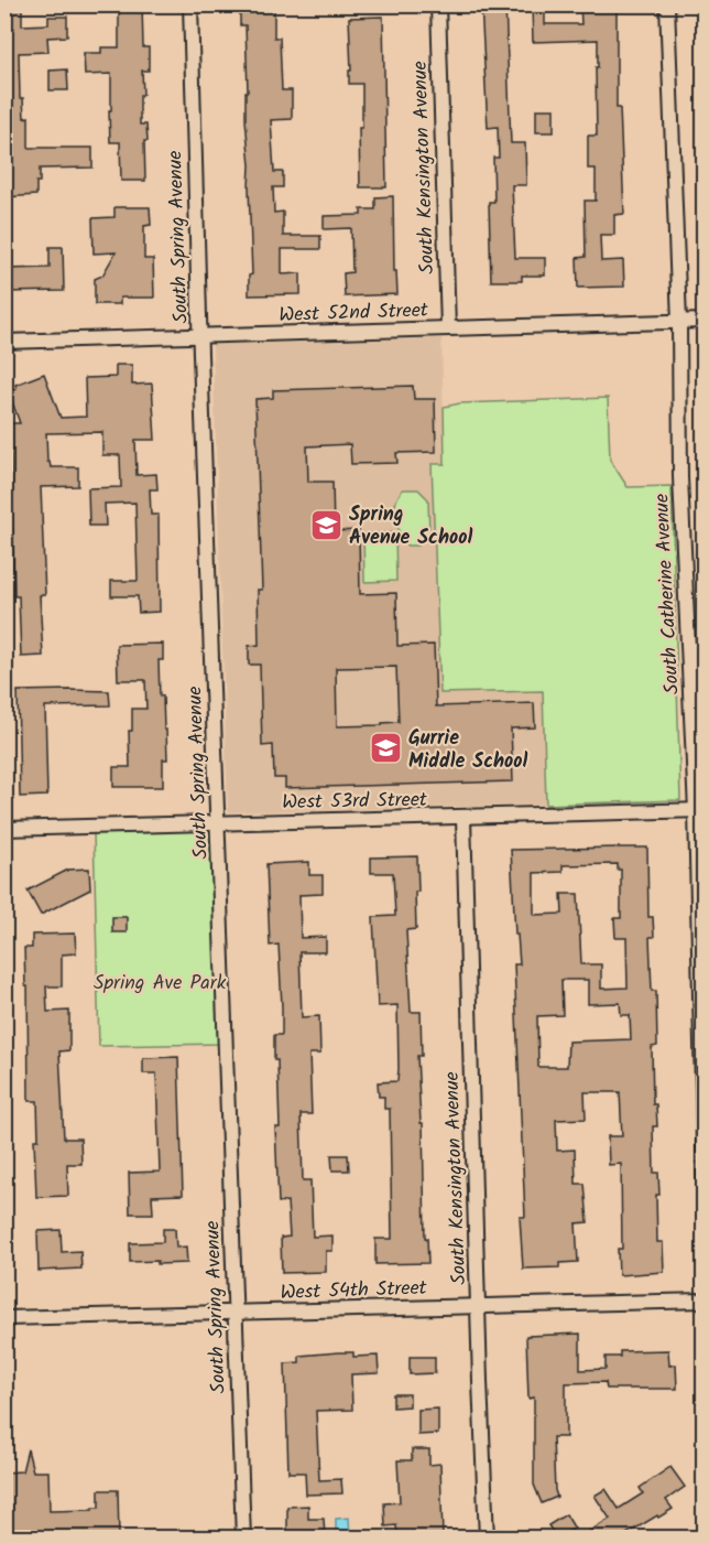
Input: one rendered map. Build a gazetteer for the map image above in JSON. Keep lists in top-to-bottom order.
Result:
{
  "streets": {
    "street": [
      "South Kensington Avenue",
      "South Spring Avenue",
      "West 52nd Street",
      "South Catherine Avenue",
      "West 53rd Street",
      "West 54th Street"
    ]
  },
  "crossings": [
    ["South Kensington Avenue", "West 52nd Street"],
    ["South Kensington Avenue", "West 53rd Street"],
    ["South Kensington Avenue", "West 54th Street"],
    ["South Spring Avenue", "West 52nd Street"],
    ["South Spring Avenue", "West 53rd Street"],
    ["South Spring Avenue", "West 54th Street"],
    ["West 52nd Street", "South Catherine Avenue"],
    ["South Catherine Avenue", "West 53rd Street"]
  ],
  "parks": ["Spring Ave Park"],
  "places": {
    "school or university": ["Spring Avenue School", "Gurrie Middle School"]
  }
}
